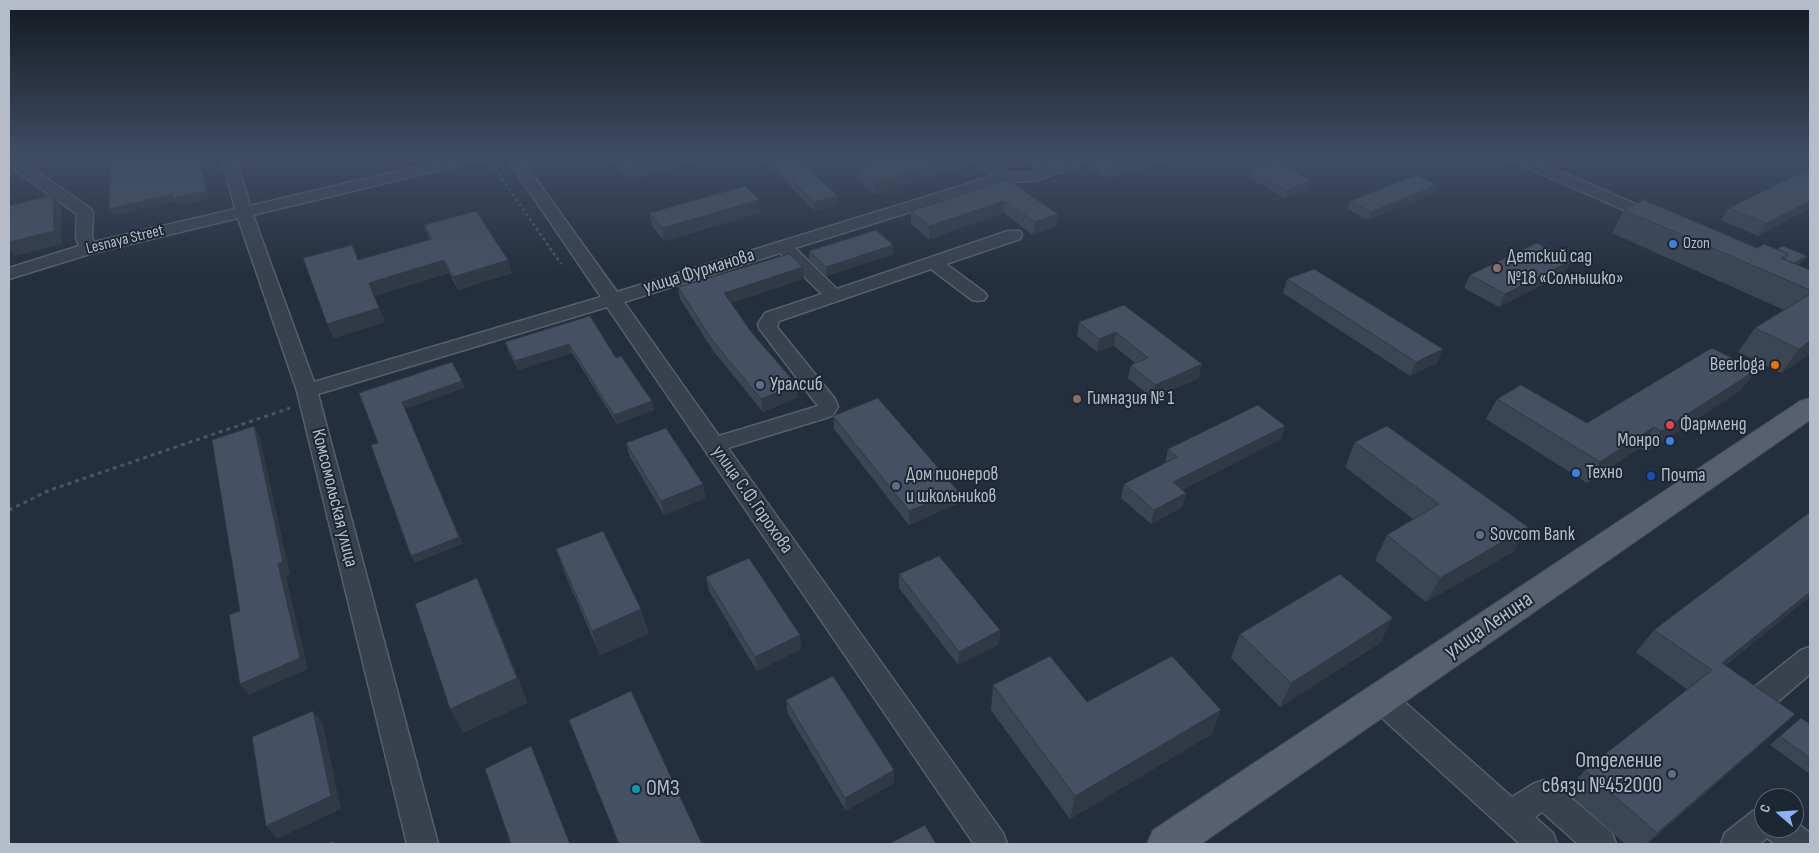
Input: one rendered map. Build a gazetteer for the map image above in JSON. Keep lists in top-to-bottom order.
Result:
{
  "streets": {
    "main road": ["улица Ленина"],
    "street": [
      "Lesnaya Street",
      "улица Фурманова",
      "Комсомольская улица",
      "улица С.Ф.Горохова"
    ]
  },
  "crossings": [
    ["Lesnaya Street", "Комсомольская улица"],
    ["улица Фурманова", "Комсомольская улица"],
    ["улица Фурманова", "улица С.Ф.Горохова"]
  ],
  "places": [
    "Ozon",
    "Детский сад №18 «Солнышко»",
    "Beerloga",
    "Уралсиб",
    "Гимназия № 1",
    "Фармленд",
    "Монро",
    "Техно",
    "Почта",
    "Дом пионеров и школьников",
    "Sovcom Bank",
    "Отделение связи №452000",
    "ОМЗ"
  ],
  "north": "left"
}
